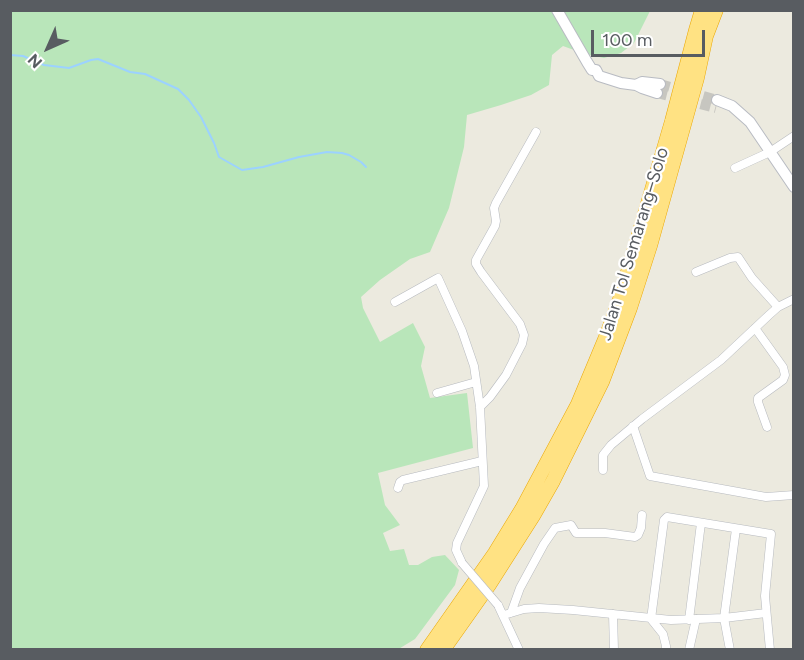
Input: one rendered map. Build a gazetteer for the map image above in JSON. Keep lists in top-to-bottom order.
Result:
{
  "streets": {
    "highway": ["Jalan Tol Semarang–Solo"]
  },
  "scale_bar": "100 m",
  "north": "bottom left"
}
